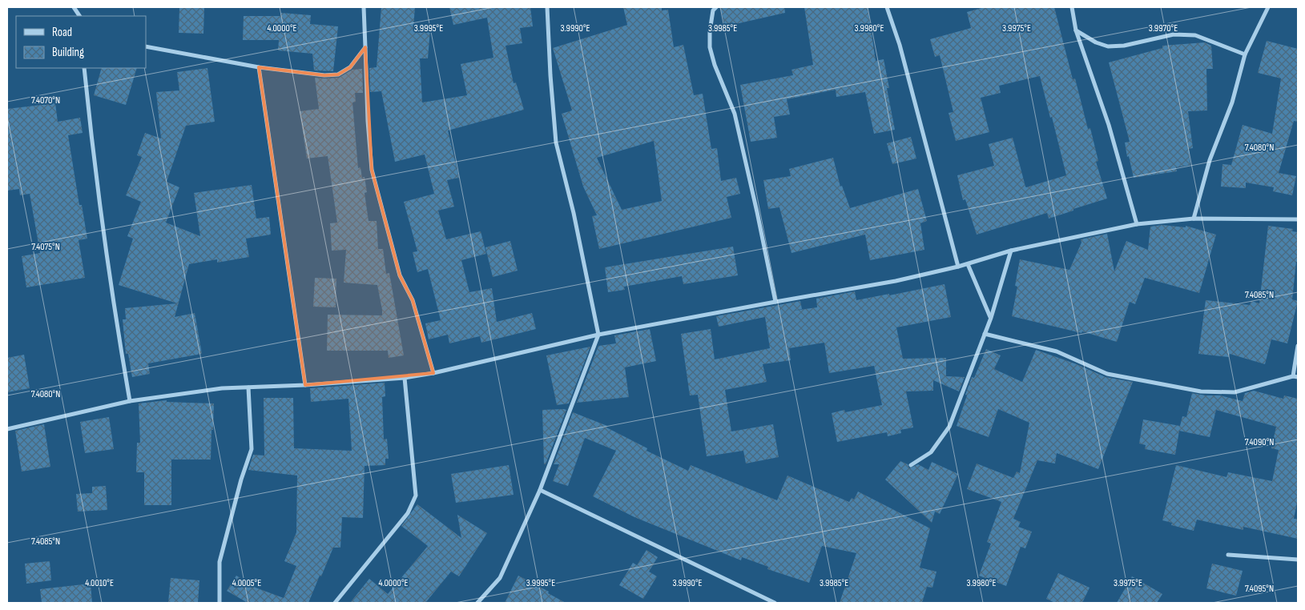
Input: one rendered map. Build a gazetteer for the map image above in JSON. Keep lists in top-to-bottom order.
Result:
{
  "legend": ["Road", "Building"],
  "coordinates": [
    "3.9990°E",
    "3.9985°E",
    "3.9980°E",
    "4.0000°E",
    "3.9995°E",
    "3.9975°E",
    "3.9970°E",
    "7.4070°N",
    "7.4080°N",
    "7.4075°N",
    "7.4085°N",
    "7.4090°N",
    "4.0010°E",
    "4.0005°E",
    "7.4095°N"
  ]
}
